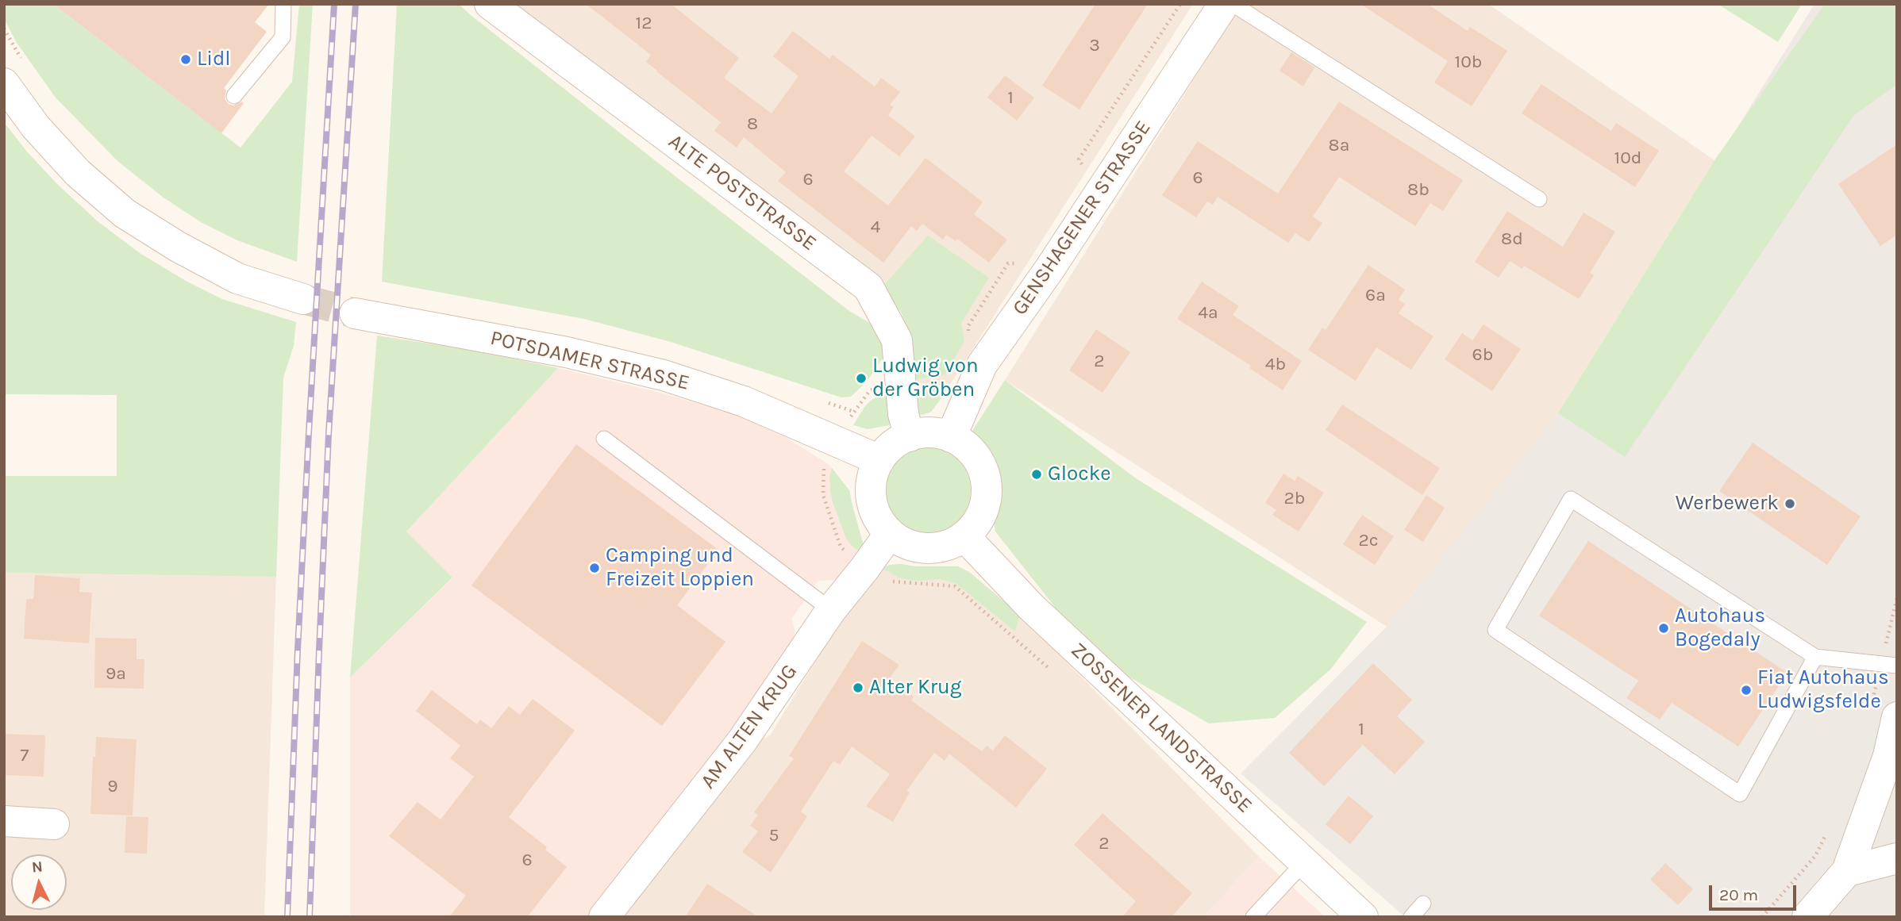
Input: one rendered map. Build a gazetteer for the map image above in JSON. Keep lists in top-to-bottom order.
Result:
{
  "streets": {
    "main road": [
      "ALTE POSTSTRASSE",
      "GENSHAGENER STRASSE",
      "POTSDAMER STRASSE",
      "AM ALTEN KRUG",
      "ZOSSENER LANDSTRASSE"
    ]
  },
  "crossings": [
    ["ALTE POSTSTRASSE", "GENSHAGENER STRASSE"],
    ["ALTE POSTSTRASSE", "POTSDAMER STRASSE"],
    ["ALTE POSTSTRASSE", "AM ALTEN KRUG"],
    ["ALTE POSTSTRASSE", "ZOSSENER LANDSTRASSE"],
    ["GENSHAGENER STRASSE", "POTSDAMER STRASSE"],
    ["GENSHAGENER STRASSE", "AM ALTEN KRUG"],
    ["GENSHAGENER STRASSE", "ZOSSENER LANDSTRASSE"],
    ["POTSDAMER STRASSE", "AM ALTEN KRUG"],
    ["POTSDAMER STRASSE", "ZOSSENER LANDSTRASSE"],
    ["AM ALTEN KRUG", "ZOSSENER LANDSTRASSE"]
  ],
  "places": [
    "Lidl",
    "Ludwig von der Gröben",
    "Glocke",
    "Werbewerk",
    "Camping und Freizeit Loppien",
    "Autohaus Bogedaly",
    "Alter Krug",
    "Fiat Autohaus Ludwigsfelde"
  ],
  "house_numbers": [
    "12",
    "3",
    "10b",
    "1",
    "8",
    "8a",
    "10d",
    "6",
    "6",
    "8b",
    "4",
    "8d",
    "6a",
    "4a",
    "6b",
    "2",
    "4b",
    "2b",
    "2c",
    "9a",
    "1",
    "7",
    "9",
    "5",
    "2",
    "6"
  ],
  "scale_bar": "20 m",
  "north": "top"
}
